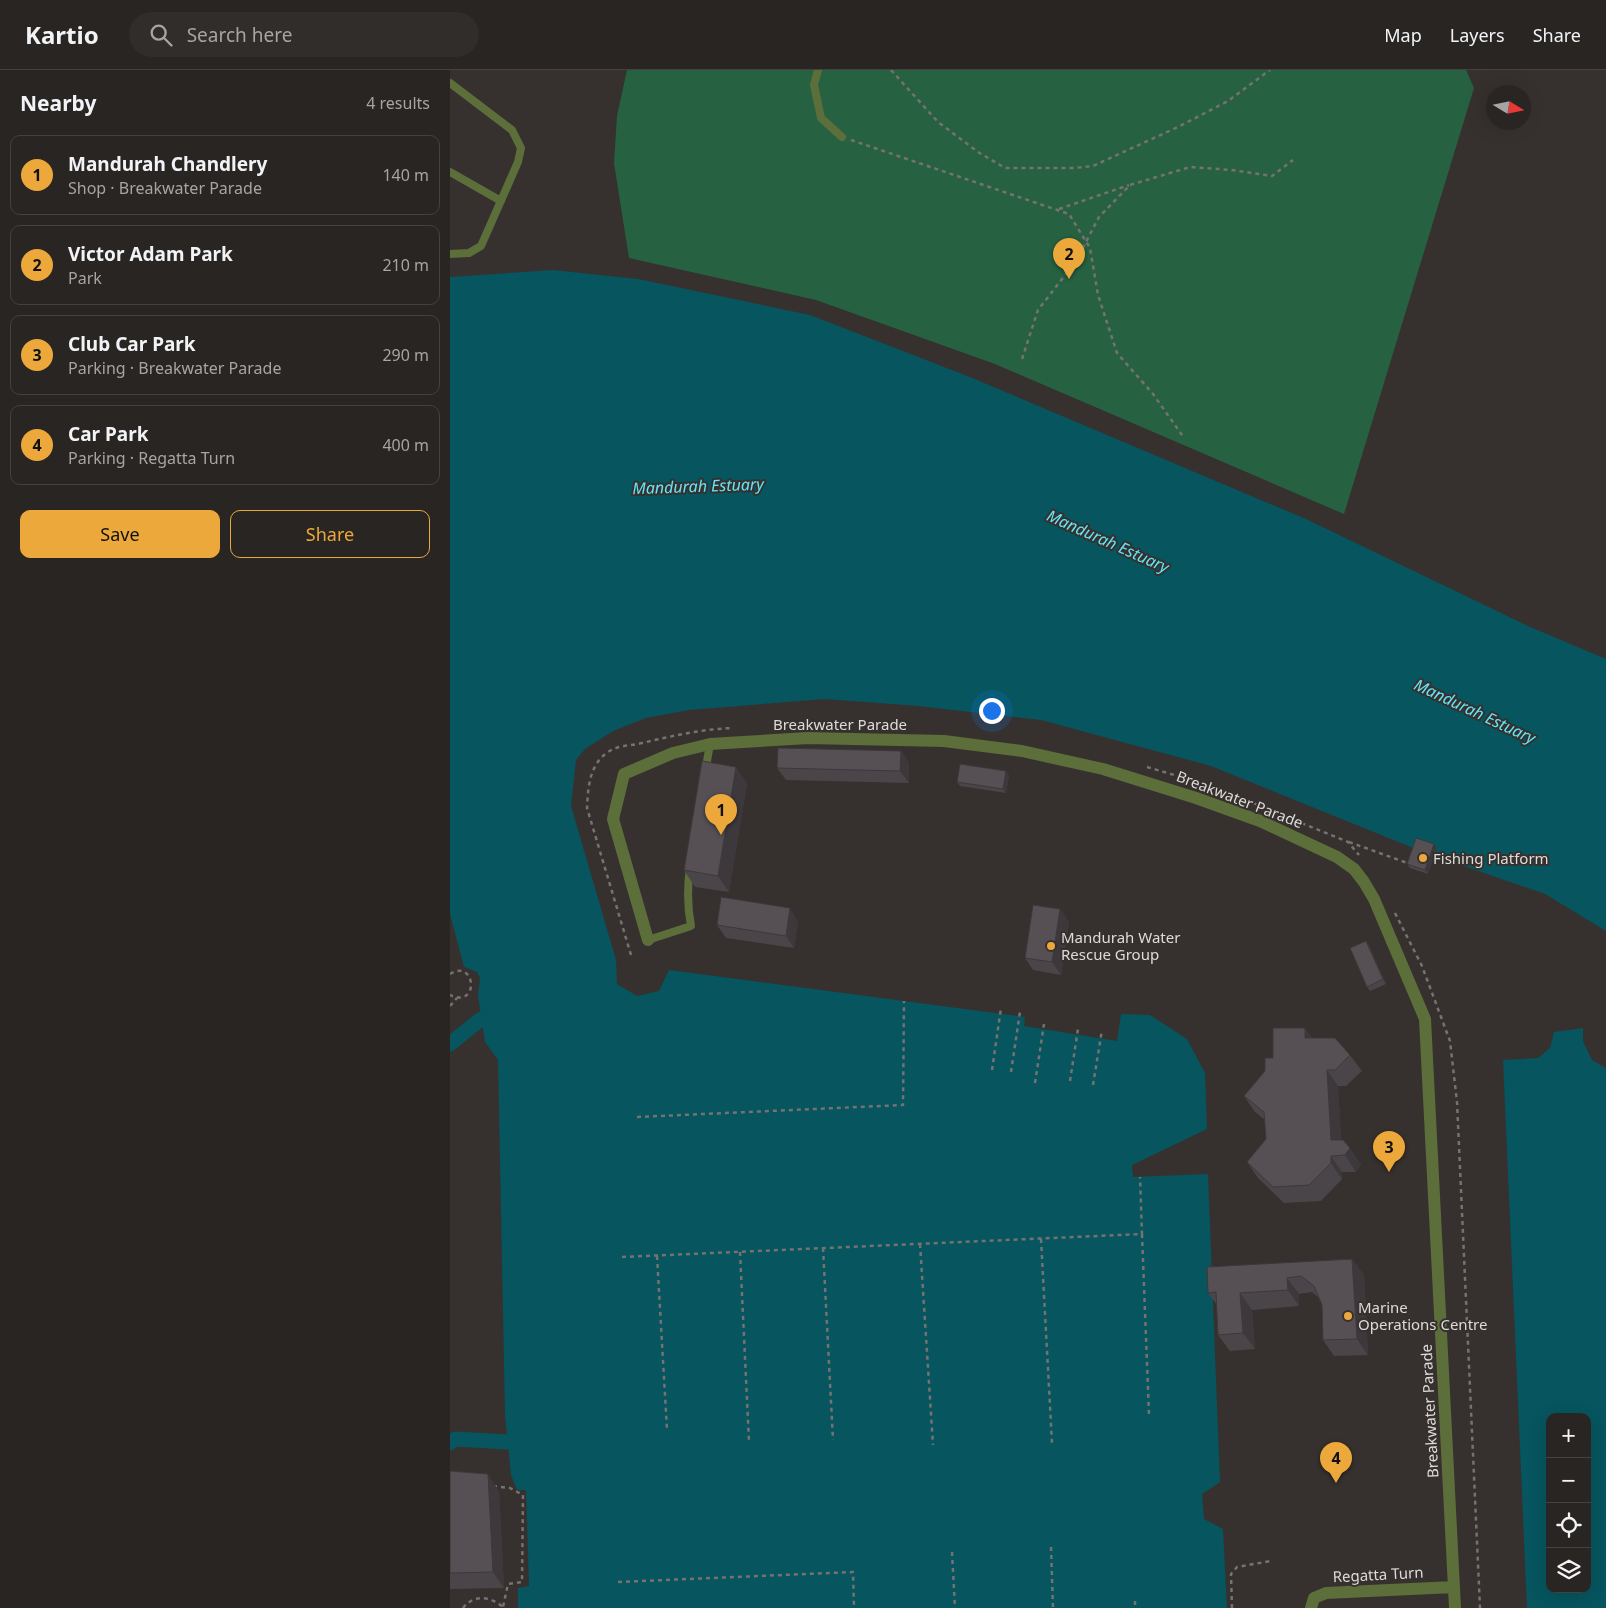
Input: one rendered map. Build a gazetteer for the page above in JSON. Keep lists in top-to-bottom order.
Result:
{
  "streets": {
    "street": ["Breakwater Parade", "Regatta Turn"]
  },
  "crossings": [
    ["Breakwater Parade", "Regatta Turn"]
  ],
  "water": ["Mandurah Estuary"],
  "places": ["Fishing Platform", "Mandurah Water Rescue Group", "Marine Operations Centre"],
  "north": "right",
  "page": {
    "header": "Kartio",
    "search": "Search here",
    "nav": ["Map", "Layers", "Share"],
    "heading": ["Nearby", "4 results"],
    "list": [
      {
        "mark": "1",
        "name": "Mandurah Chandlery",
        "note": "Shop · Breakwater Parade",
        "value": "140 m"
      },
      {
        "mark": "2",
        "name": "Victor Adam Park",
        "note": "Park",
        "value": "210 m"
      },
      {
        "mark": "3",
        "name": "Club Car Park",
        "note": "Parking · Breakwater Parade",
        "value": "290 m"
      },
      {
        "mark": "4",
        "name": "Car Park",
        "note": "Parking · Regatta Turn",
        "value": "400 m"
      }
    ],
    "pins": [
      "2",
      "1",
      "3",
      "4"
    ],
    "buttons": ["Save", "Share"],
    "map_buttons": ["+", "−"]
  }
}
